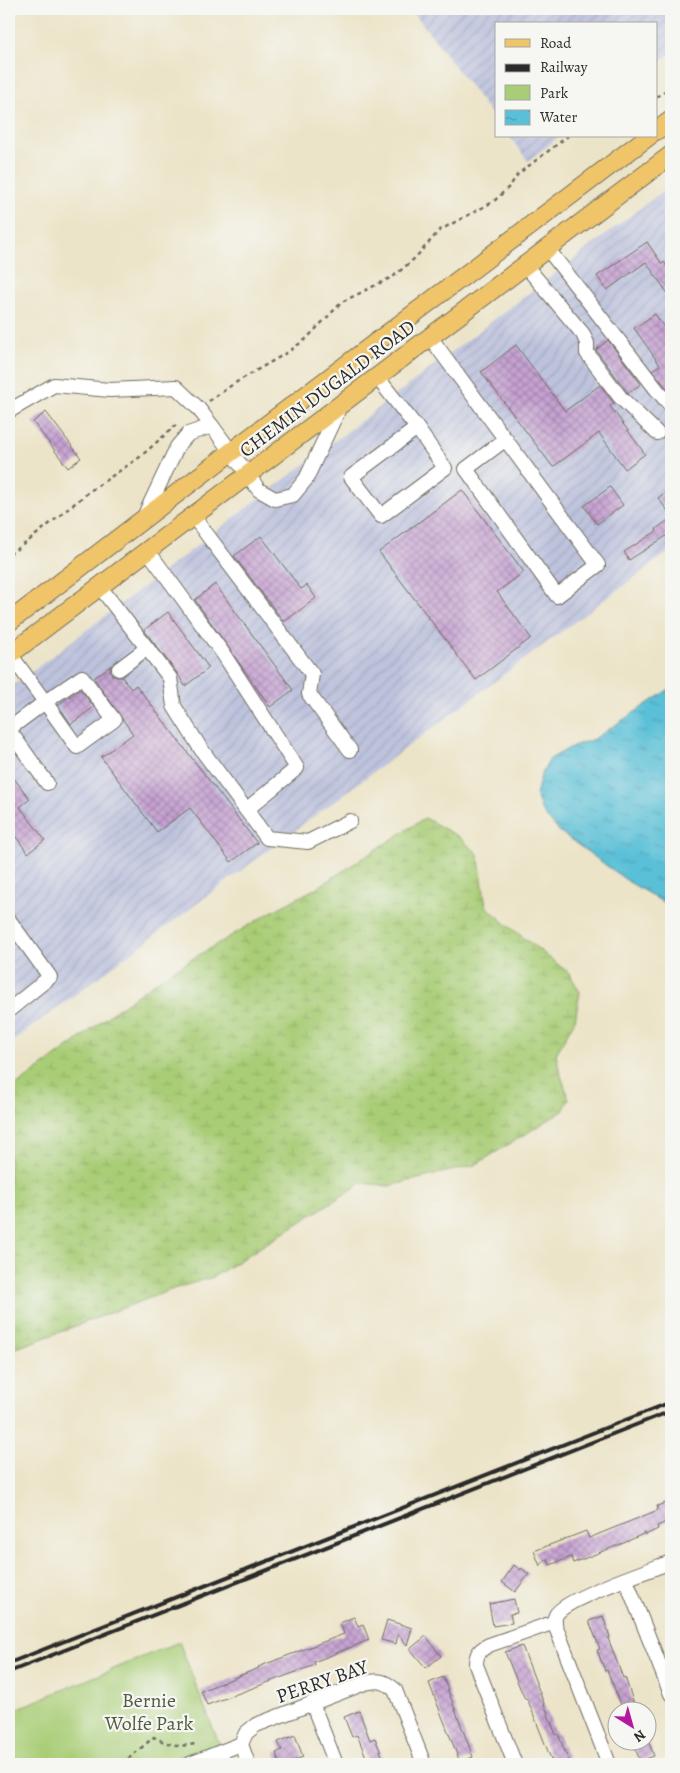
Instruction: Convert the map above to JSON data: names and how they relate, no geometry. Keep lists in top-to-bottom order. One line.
{"streets":{"main road":["CHEMIN DUGALD ROAD"],"street":["PERRY BAY"]},"parks":["Bernie Wolfe Park"],"legend":["Road","Railway","Park","Water"],"north":"bottom right"}
